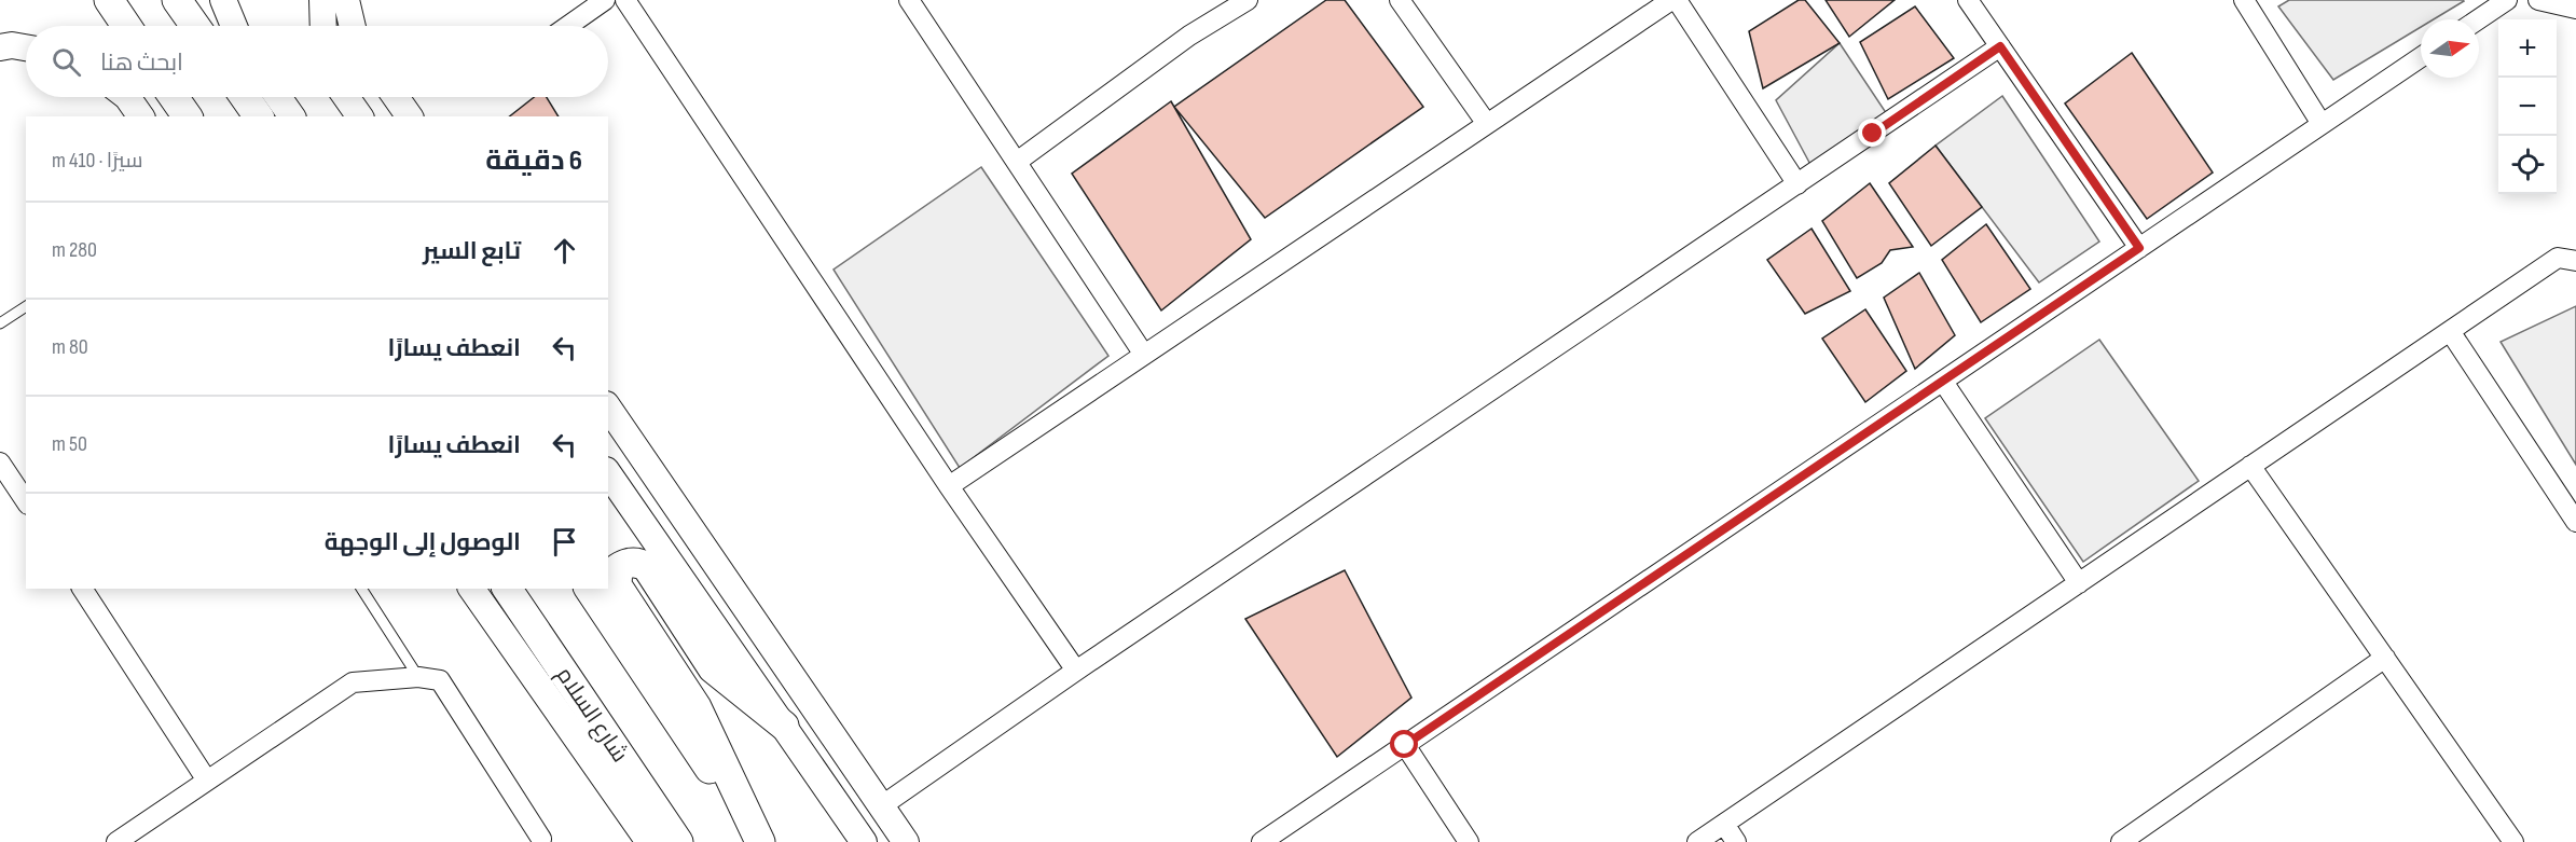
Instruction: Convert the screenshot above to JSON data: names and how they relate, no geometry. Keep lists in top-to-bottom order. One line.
{"streets":{"main road":["شارع السلام"]},"north":"right","page":{"map_buttons":["+","−"],"search":"ابحث هنا","heading":["6 دقيقة","سيرًا · 410 m"],"list":[["تابع السير","280 m"],["انعطف يسارًا","80 m"],["انعطف يسارًا","50 m"],"الوصول إلى الوجهة"]}}
